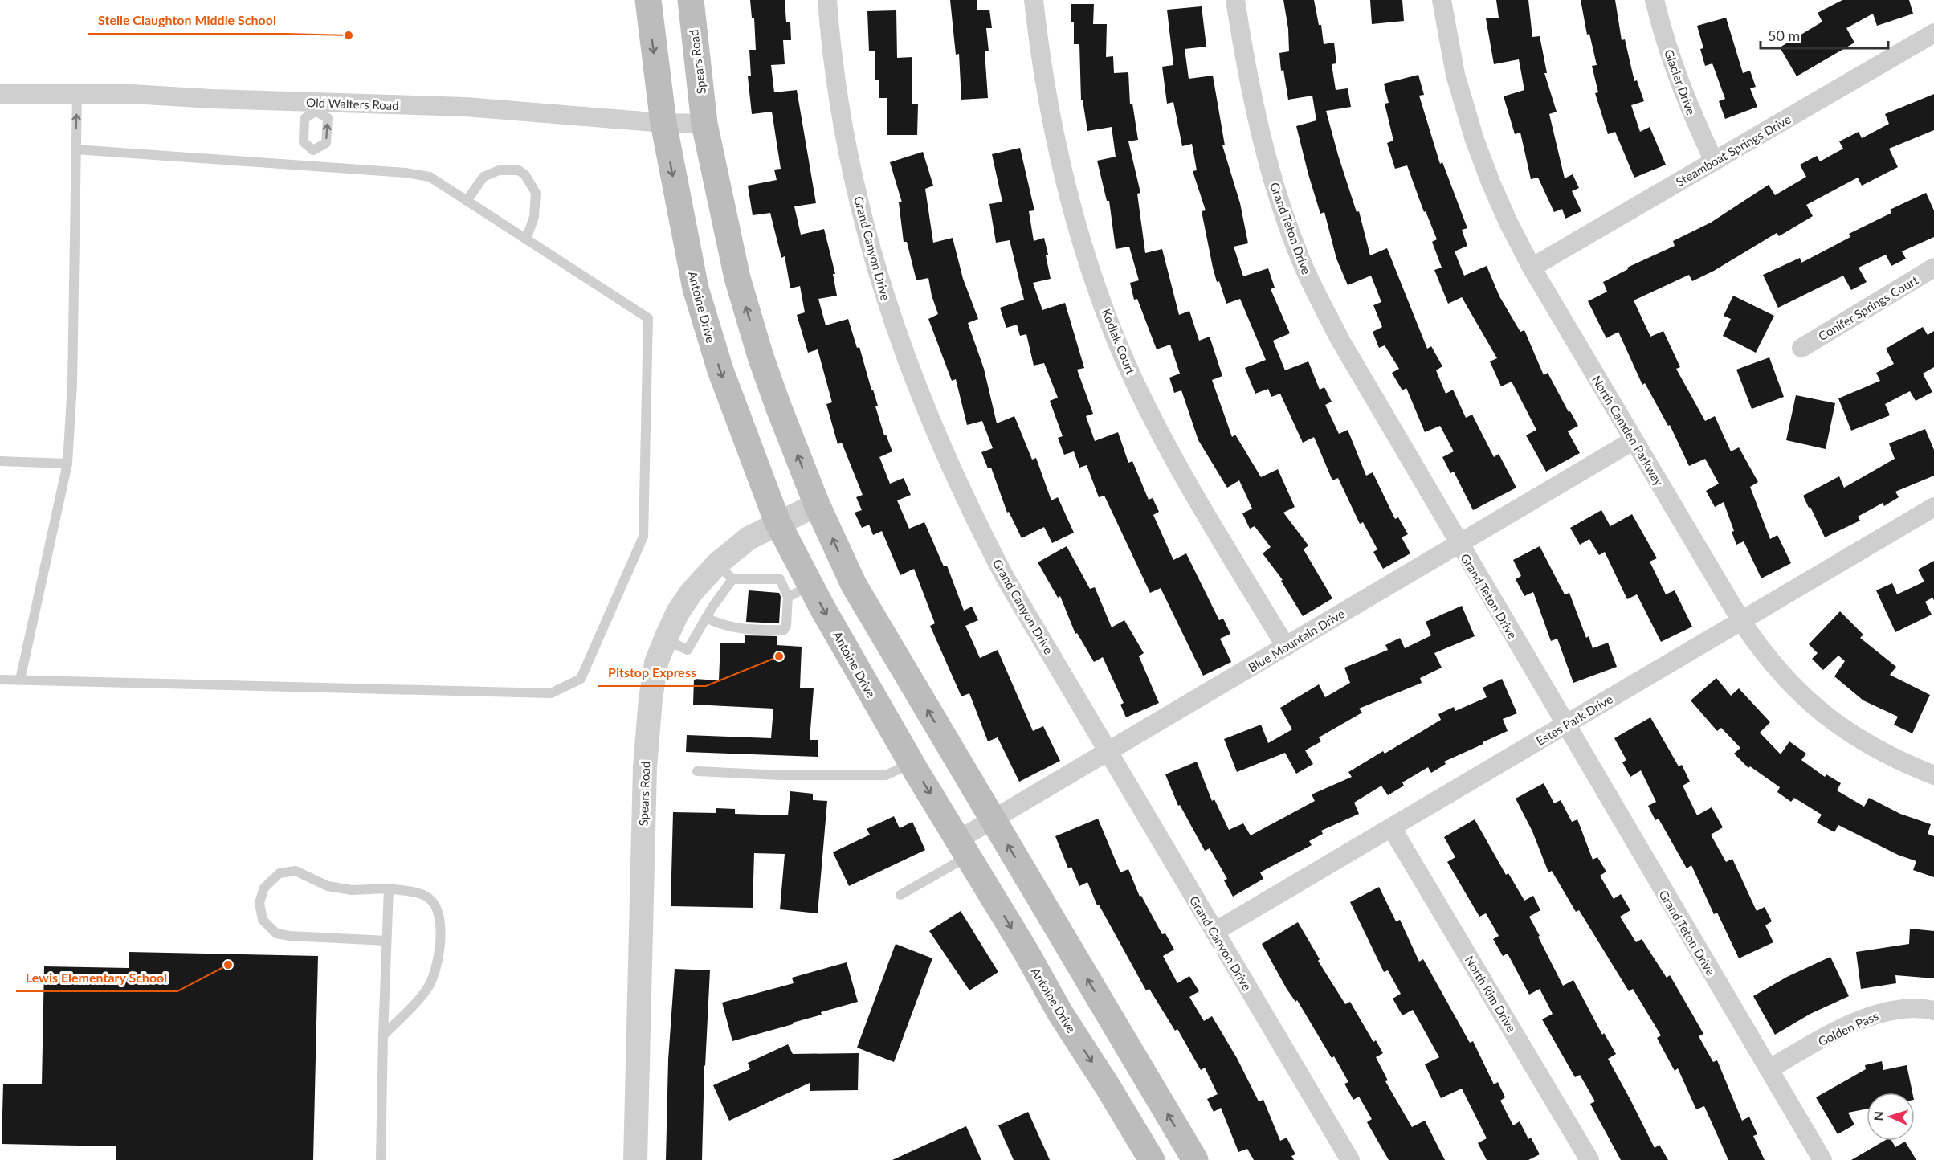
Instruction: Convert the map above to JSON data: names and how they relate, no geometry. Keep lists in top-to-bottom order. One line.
{"streets":{"main road":["Spears Road","Antoine Drive"],"street":["Glacier Drive","Old Walters Road","Steamboat Springs Drive","Grand Teton Drive","Grand Canyon Drive","Conifer Springs Court","Kodiak Court","North Camden Parkway","Blue Mountain Drive","Estes Park Drive","North Rim Drive","Golden Pass"]},"crossings":[["Spears Road","Old Walters Road"],["Spears Road","Antoine Drive"],["Glacier Drive","Steamboat Springs Drive"],["Old Walters Road","Antoine Drive"],["Steamboat Springs Drive","North Camden Parkway"],["Grand Teton Drive","Blue Mountain Drive"],["Grand Teton Drive","Estes Park Drive"],["Grand Teton Drive","Golden Pass"],["Grand Canyon Drive","Blue Mountain Drive"],["Grand Canyon Drive","Estes Park Drive"],["Antoine Drive","Blue Mountain Drive"],["Kodiak Court","Blue Mountain Drive"],["North Camden Parkway","Blue Mountain Drive"],["North Camden Parkway","Estes Park Drive"],["Estes Park Drive","North Rim Drive"]],"places":["Stelle Claughton Middle School","Pitstop Express","Lewis Elementary School"],"scale_bar":"50 m","north":"left"}
